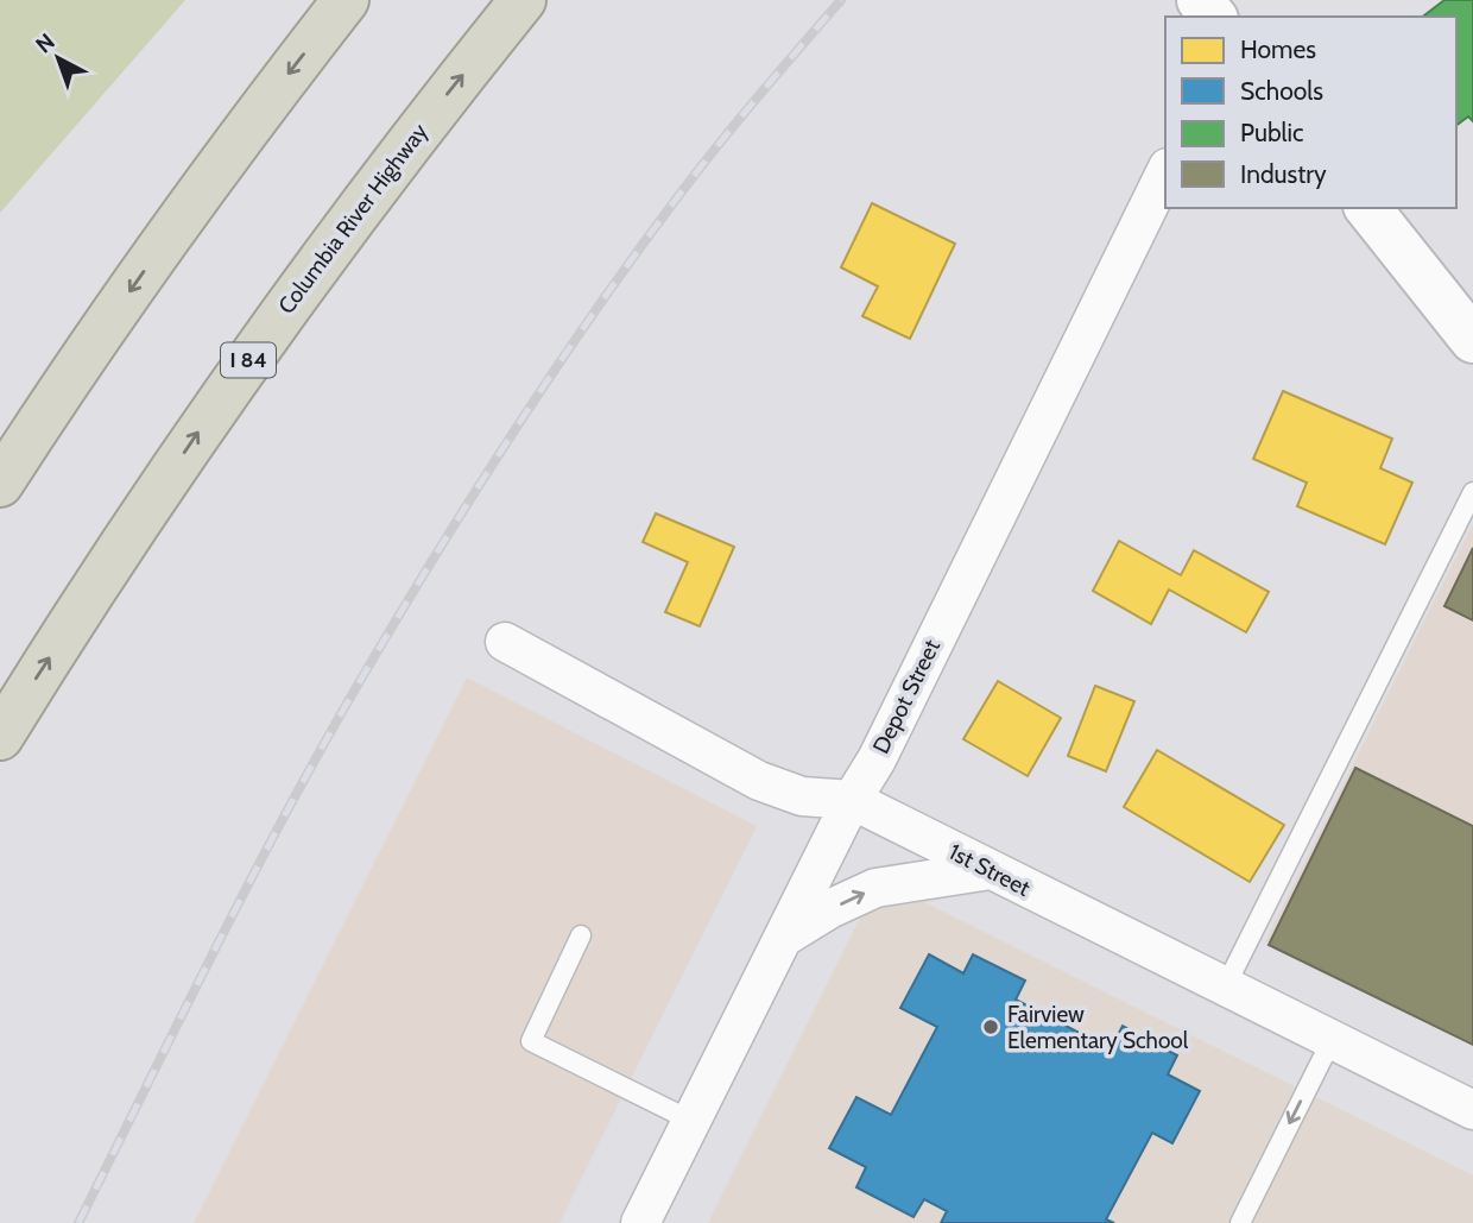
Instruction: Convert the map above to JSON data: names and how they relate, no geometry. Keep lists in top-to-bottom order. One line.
{"streets":{"highway":["Columbia River Highway","I 84"],"street":["Depot Street","1st Street"]},"crossings":[["Depot Street","1st Street"]],"places":["Fairview Elementary School"],"legend":["Homes","Schools","Public","Industry"],"north":"top left"}
